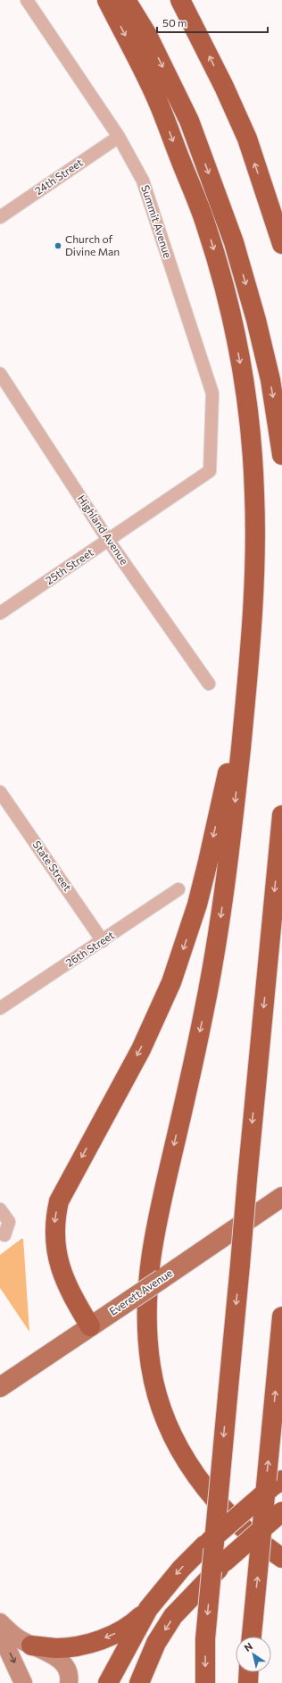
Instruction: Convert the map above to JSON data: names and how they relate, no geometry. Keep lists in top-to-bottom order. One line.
{"streets":{"main road":["Everett Avenue"],"street":["24th Street","Summit Avenue","Highland Avenue","25th Street","State Street","26th Street"]},"crossings":[["24th Street","Summit Avenue"],["Summit Avenue","25th Street"],["Highland Avenue","25th Street"],["State Street","26th Street"]],"places":["Church of Divine Man"],"scale_bar":"50 m","north":"top left"}
